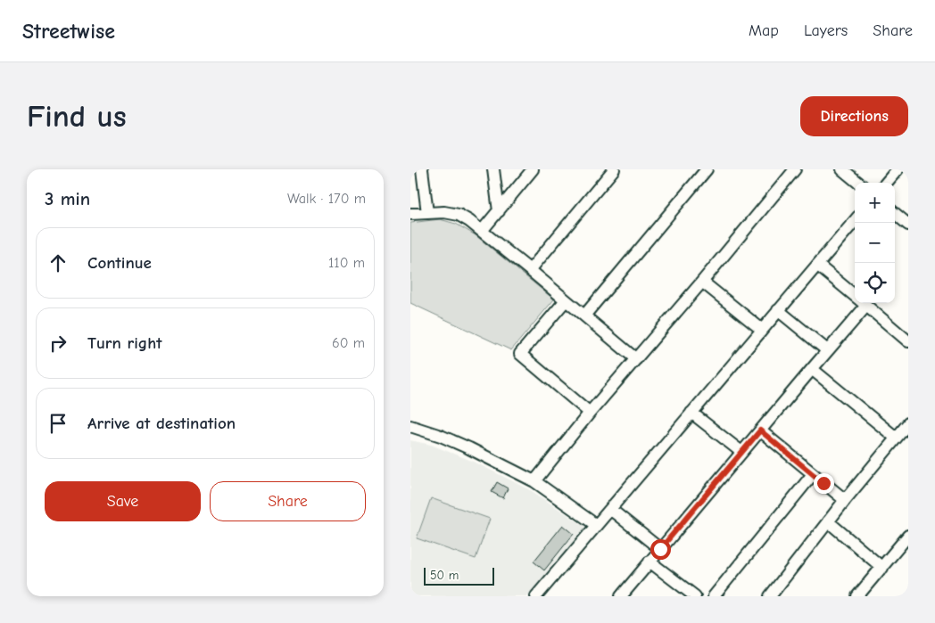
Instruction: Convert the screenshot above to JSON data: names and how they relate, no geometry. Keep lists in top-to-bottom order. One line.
{"scale_bar":"50 m","page":{"header":"Streetwise","nav":["Map","Layers","Share"],"buttons":["Directions",["Save","Share"]],"title":"Find us","heading":["3 min","Walk · 170 m"],"map_buttons":["+","−"],"list":[["Continue","110 m"],["Turn right","60 m"],"Arrive at destination"],"scale":"50 m"}}
